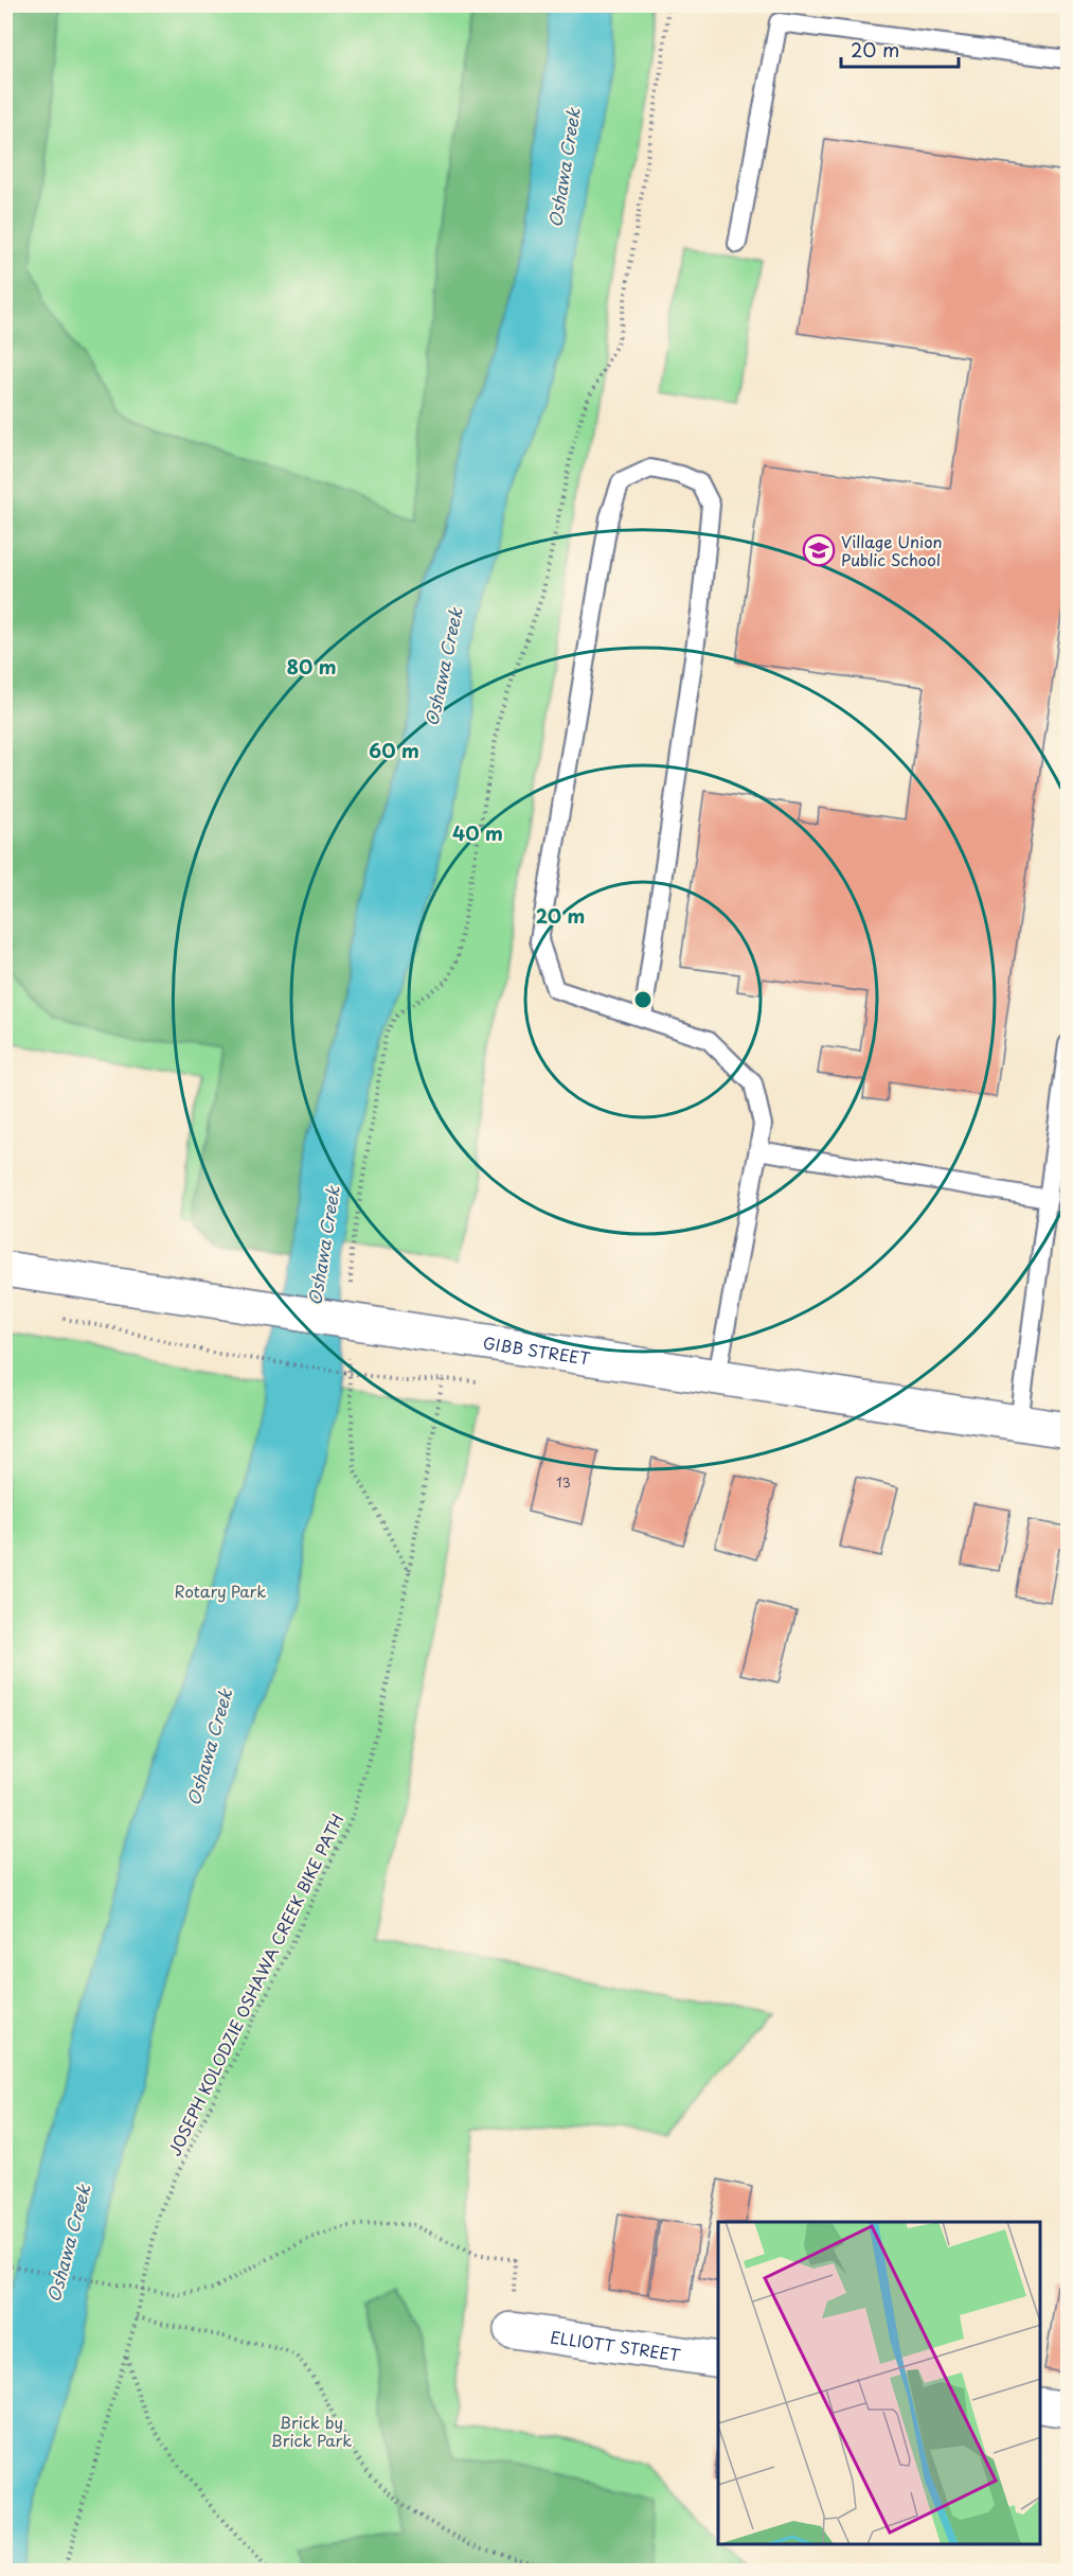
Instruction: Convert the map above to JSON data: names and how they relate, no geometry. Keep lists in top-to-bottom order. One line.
{"streets":{"main road":["GIBB STREET","ELLIOTT STREET"],"path":["JOSEPH KOLODZIE OSHAWA CREEK BIKE PATH"]},"water":["Oshawa Creek"],"parks":["Rotary Park","Brick by Brick Park"],"places":{"school or university":["Village Union Public School"]},"house_numbers":["13"],"scale_bar":"20 m","rings":["80 m","60 m","40 m","20 m"]}
